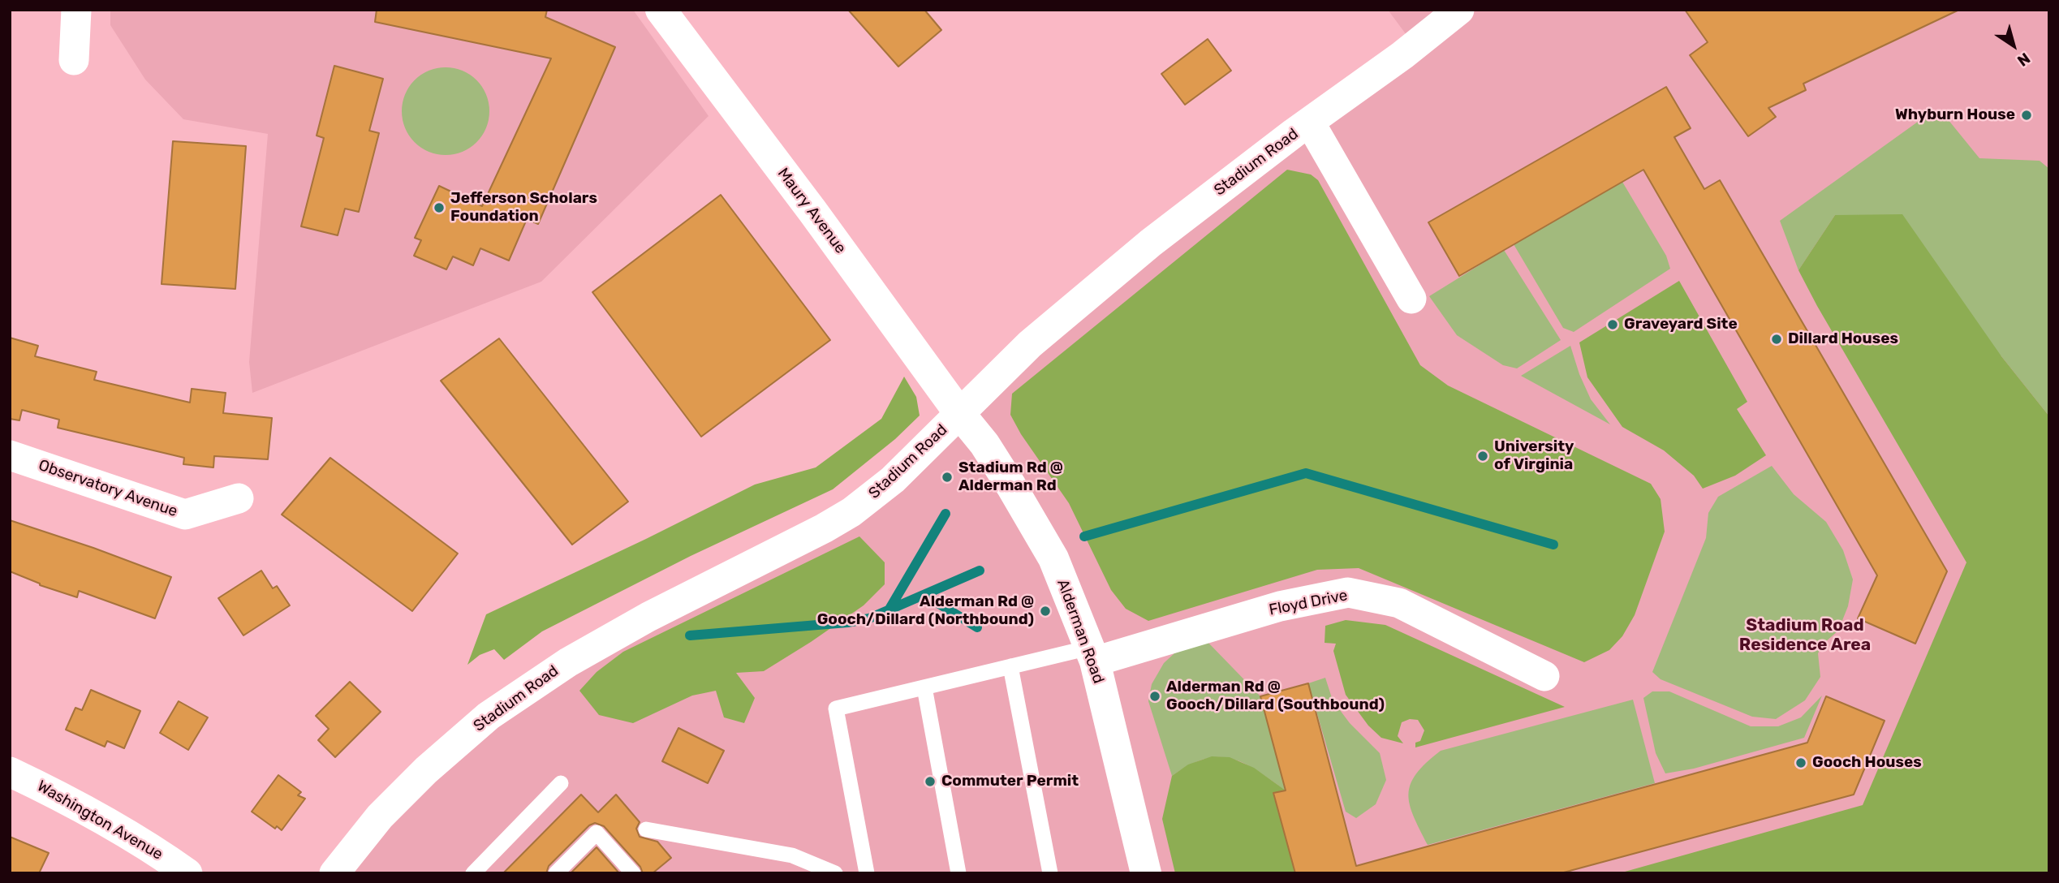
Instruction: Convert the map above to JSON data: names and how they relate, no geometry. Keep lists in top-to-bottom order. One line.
{"streets":{"main road":["Maury Avenue","Alderman Road"],"street":["Stadium Road","Observatory Avenue","Floyd Drive","Washington Avenue"]},"crossings":[["Stadium Road","Maury Avenue"],["Stadium Road","Alderman Road"],["Maury Avenue","Alderman Road"],["Floyd Drive","Alderman Road"]],"districts":["Stadium Road Residence Area"],"places":["Whyburn House","Jefferson Scholars Foundation","Graveyard Site","Dillard Houses","University of Virginia","Stadium Rd @ Alderman Rd","Alderman Rd @ Gooch/Dillard (Northbound)","Alderman Rd @ Gooch/Dillard (Southbound)","Gooch Houses","Commuter Permit"],"north":"bottom right"}
